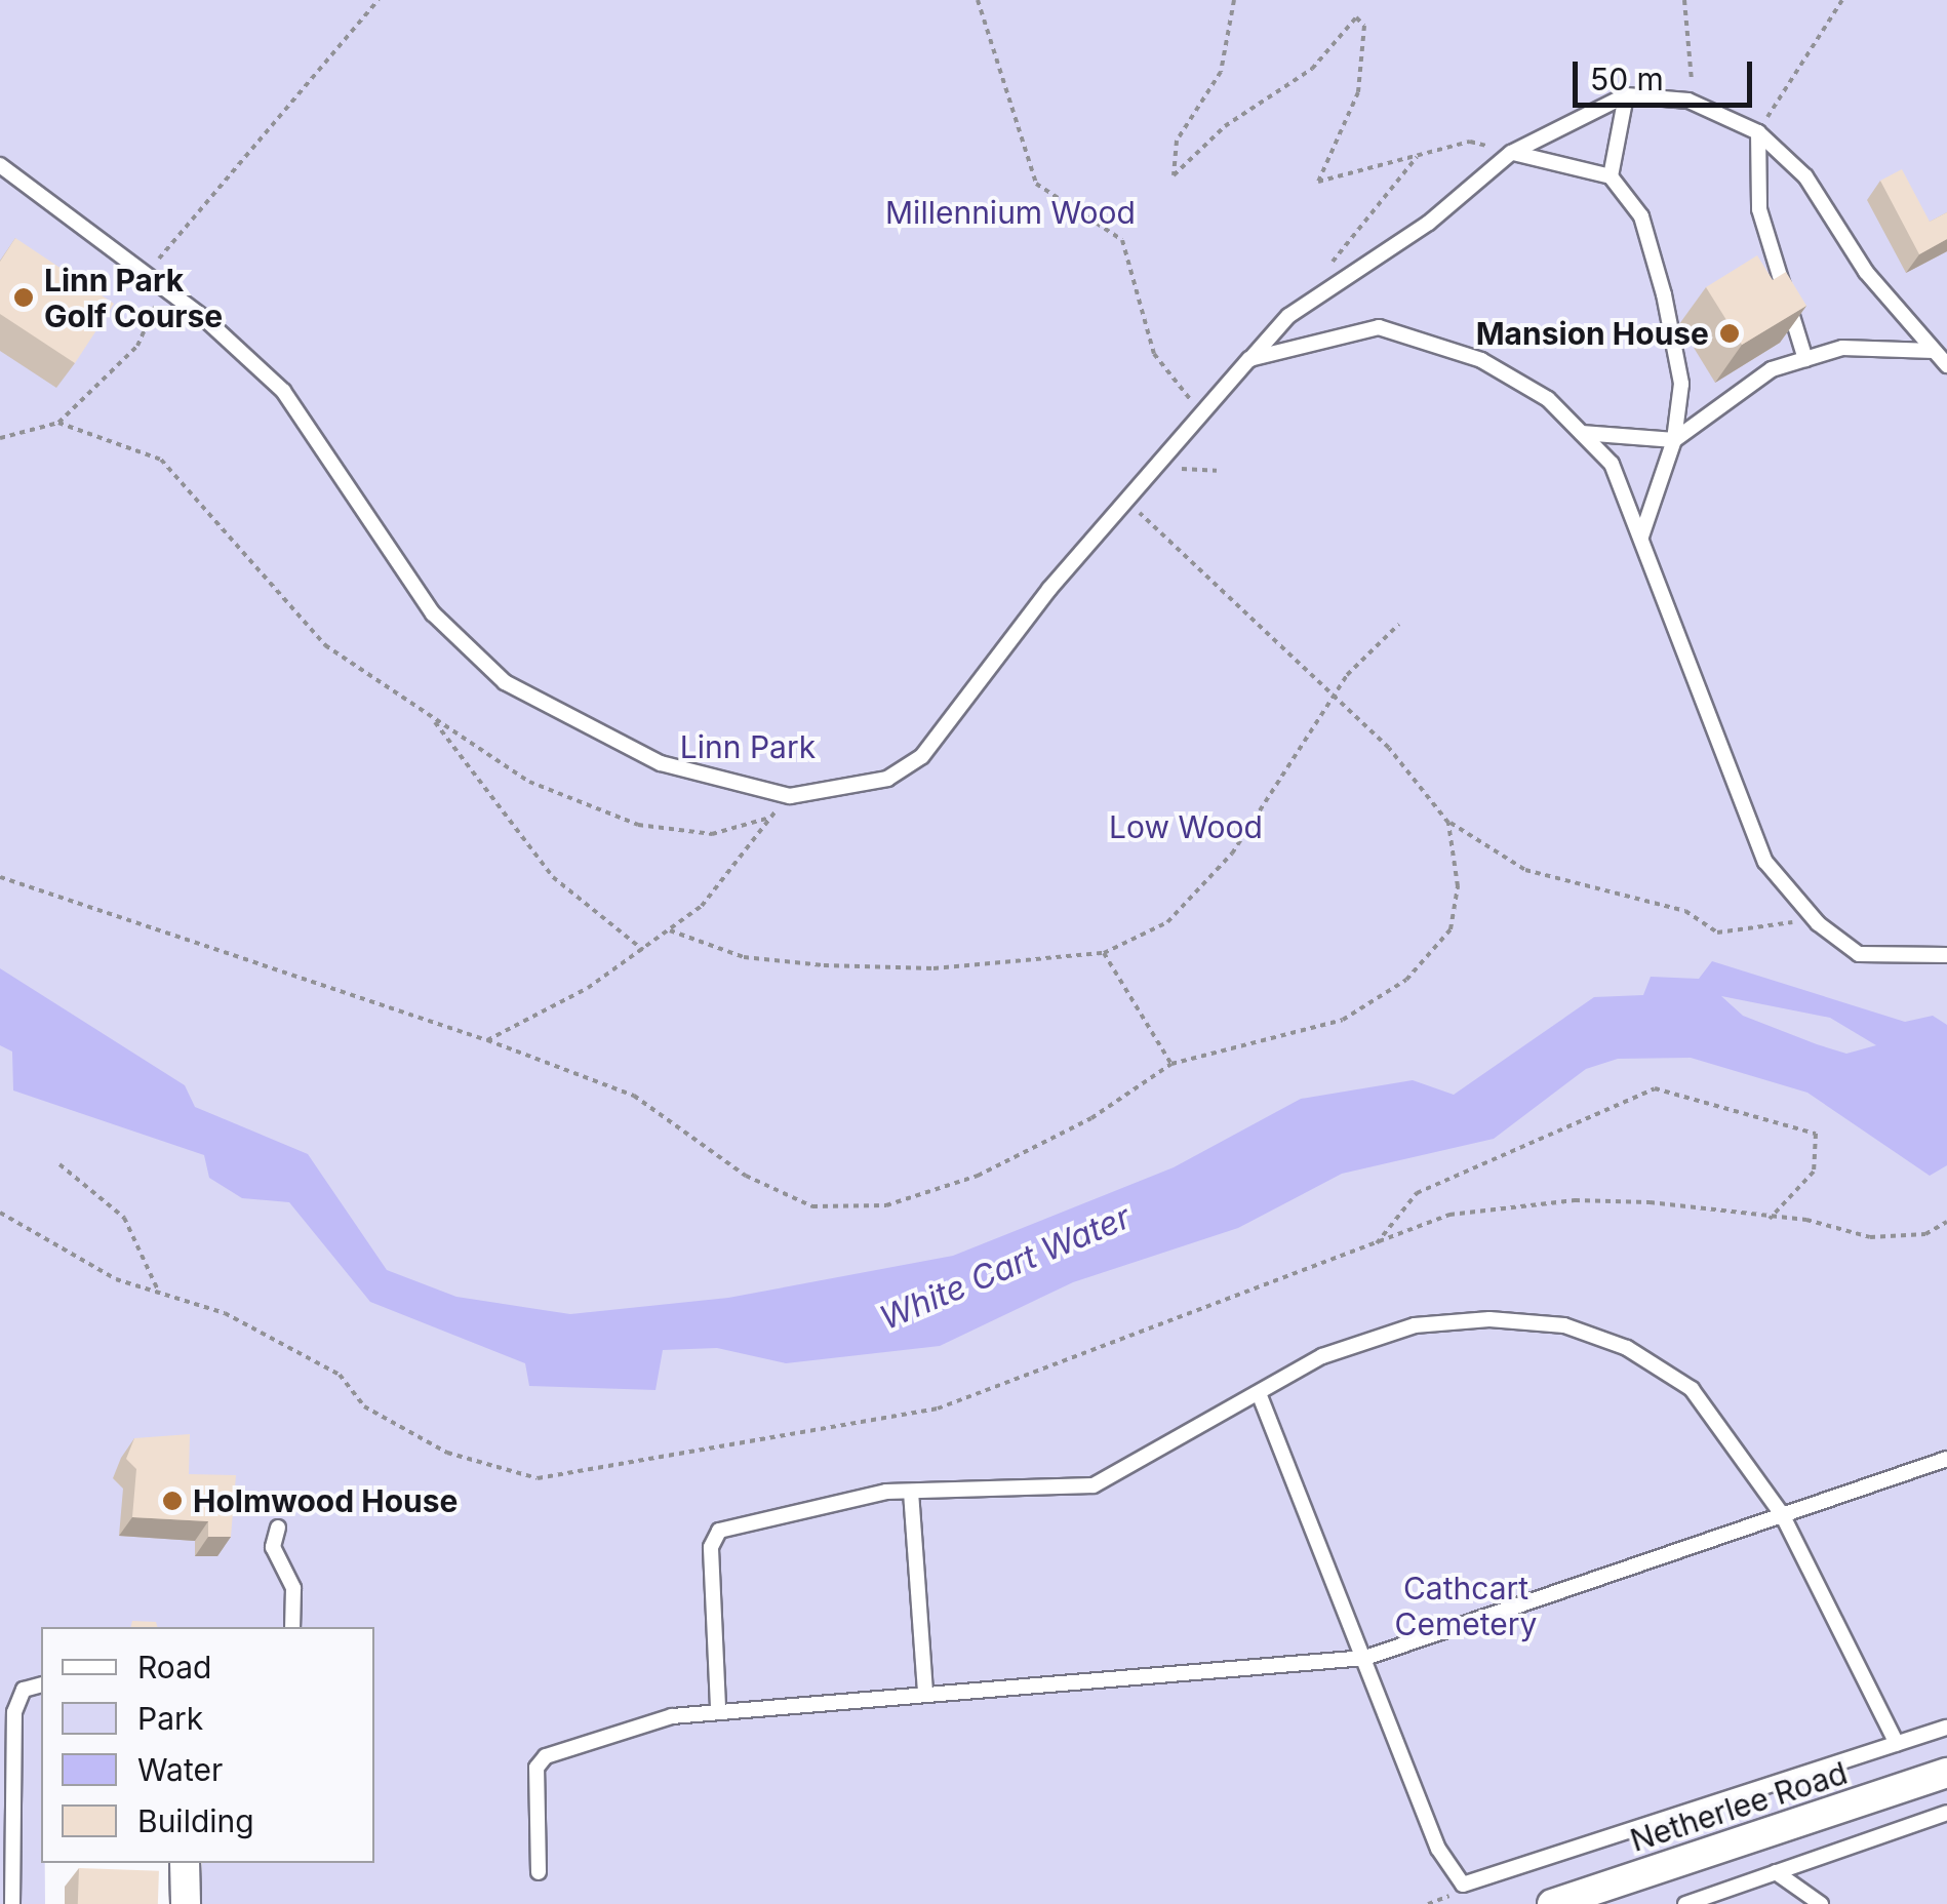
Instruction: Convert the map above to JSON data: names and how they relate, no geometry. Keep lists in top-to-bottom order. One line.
{"streets":{"street":["Netherlee Road"]},"water":["White Cart Water"],"parks":["Millennium Wood","Linn Park","Low Wood","Cathcart Cemetery"],"places":["Linn Park Golf Course","Mansion House","Holmwood House"],"legend":["Road","Park","Water","Building"],"scale_bar":"50 m"}
